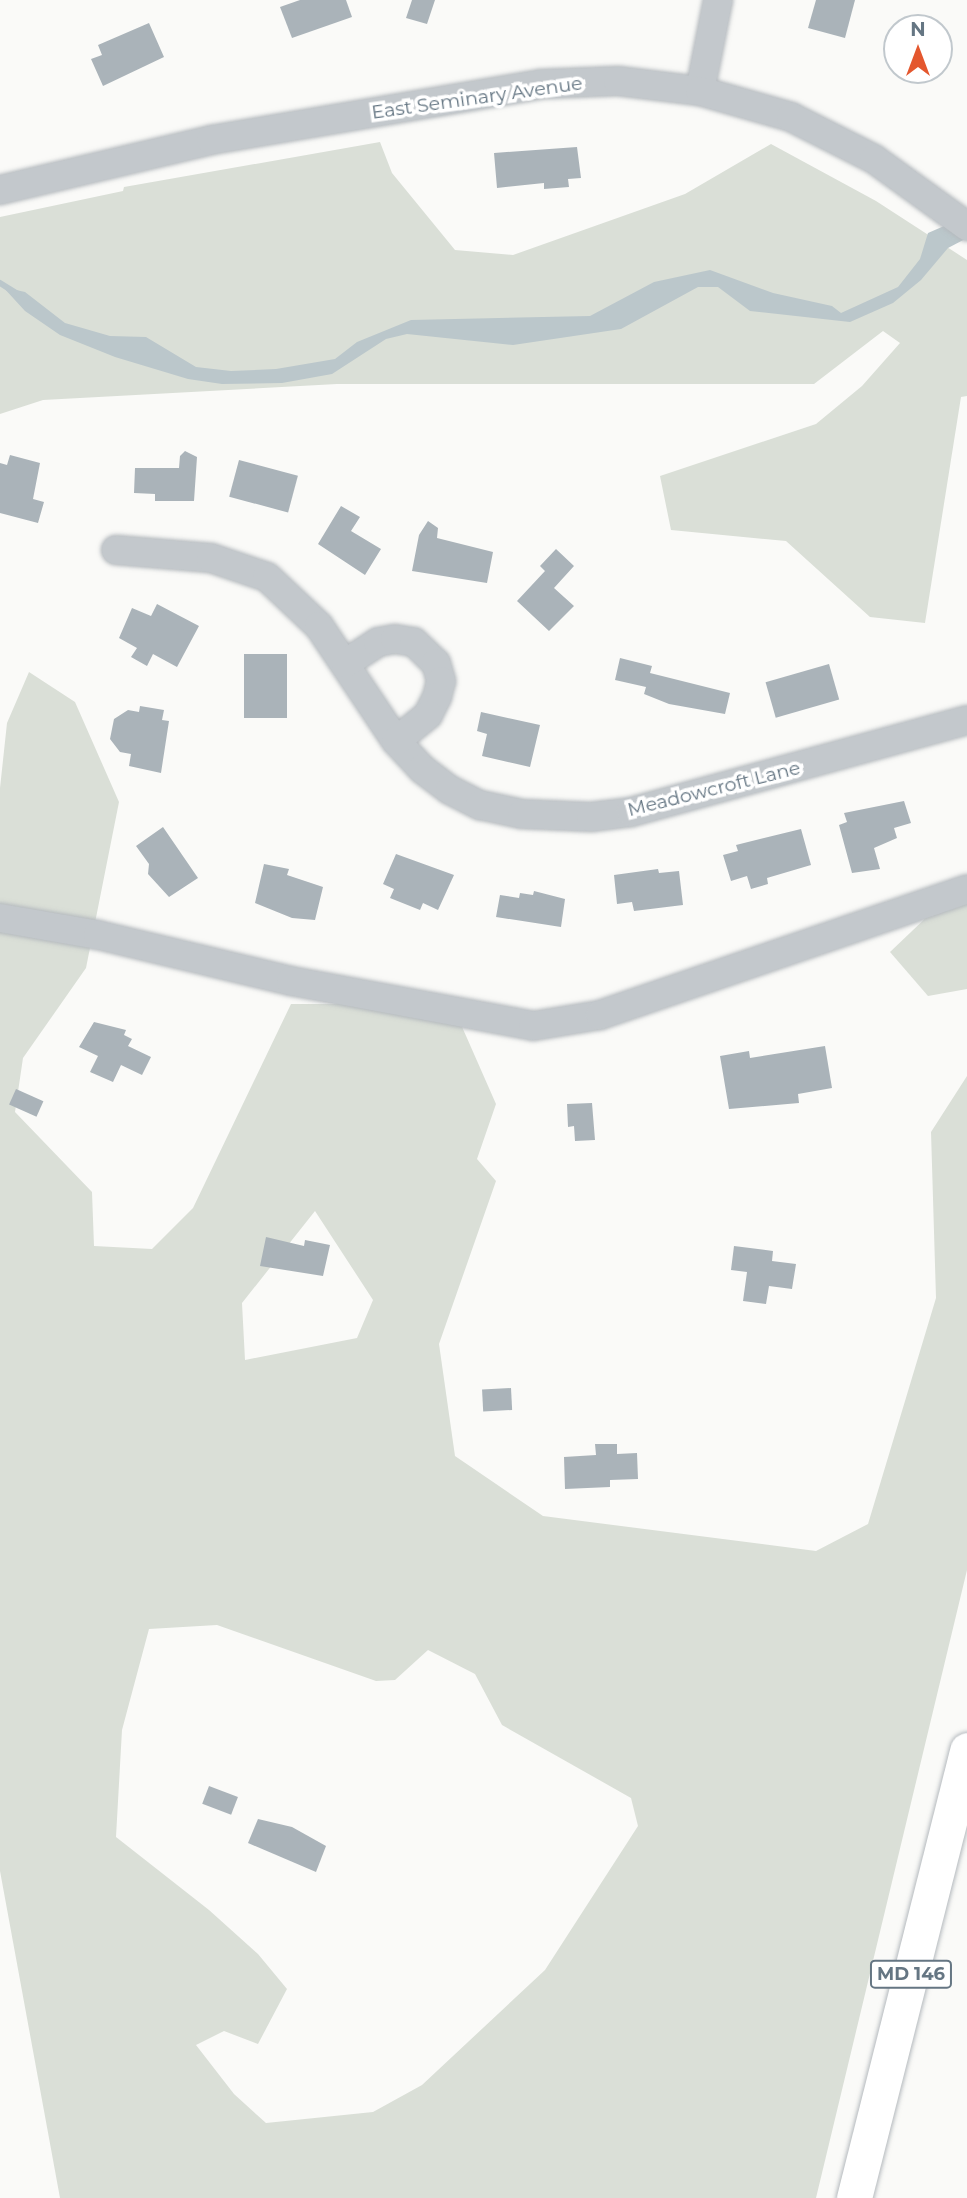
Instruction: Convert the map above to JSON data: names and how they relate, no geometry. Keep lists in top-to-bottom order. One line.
{"streets":{"main road":["MD 146"],"street":["East Seminary Avenue","Meadowcroft Lane"]},"north":"top"}
